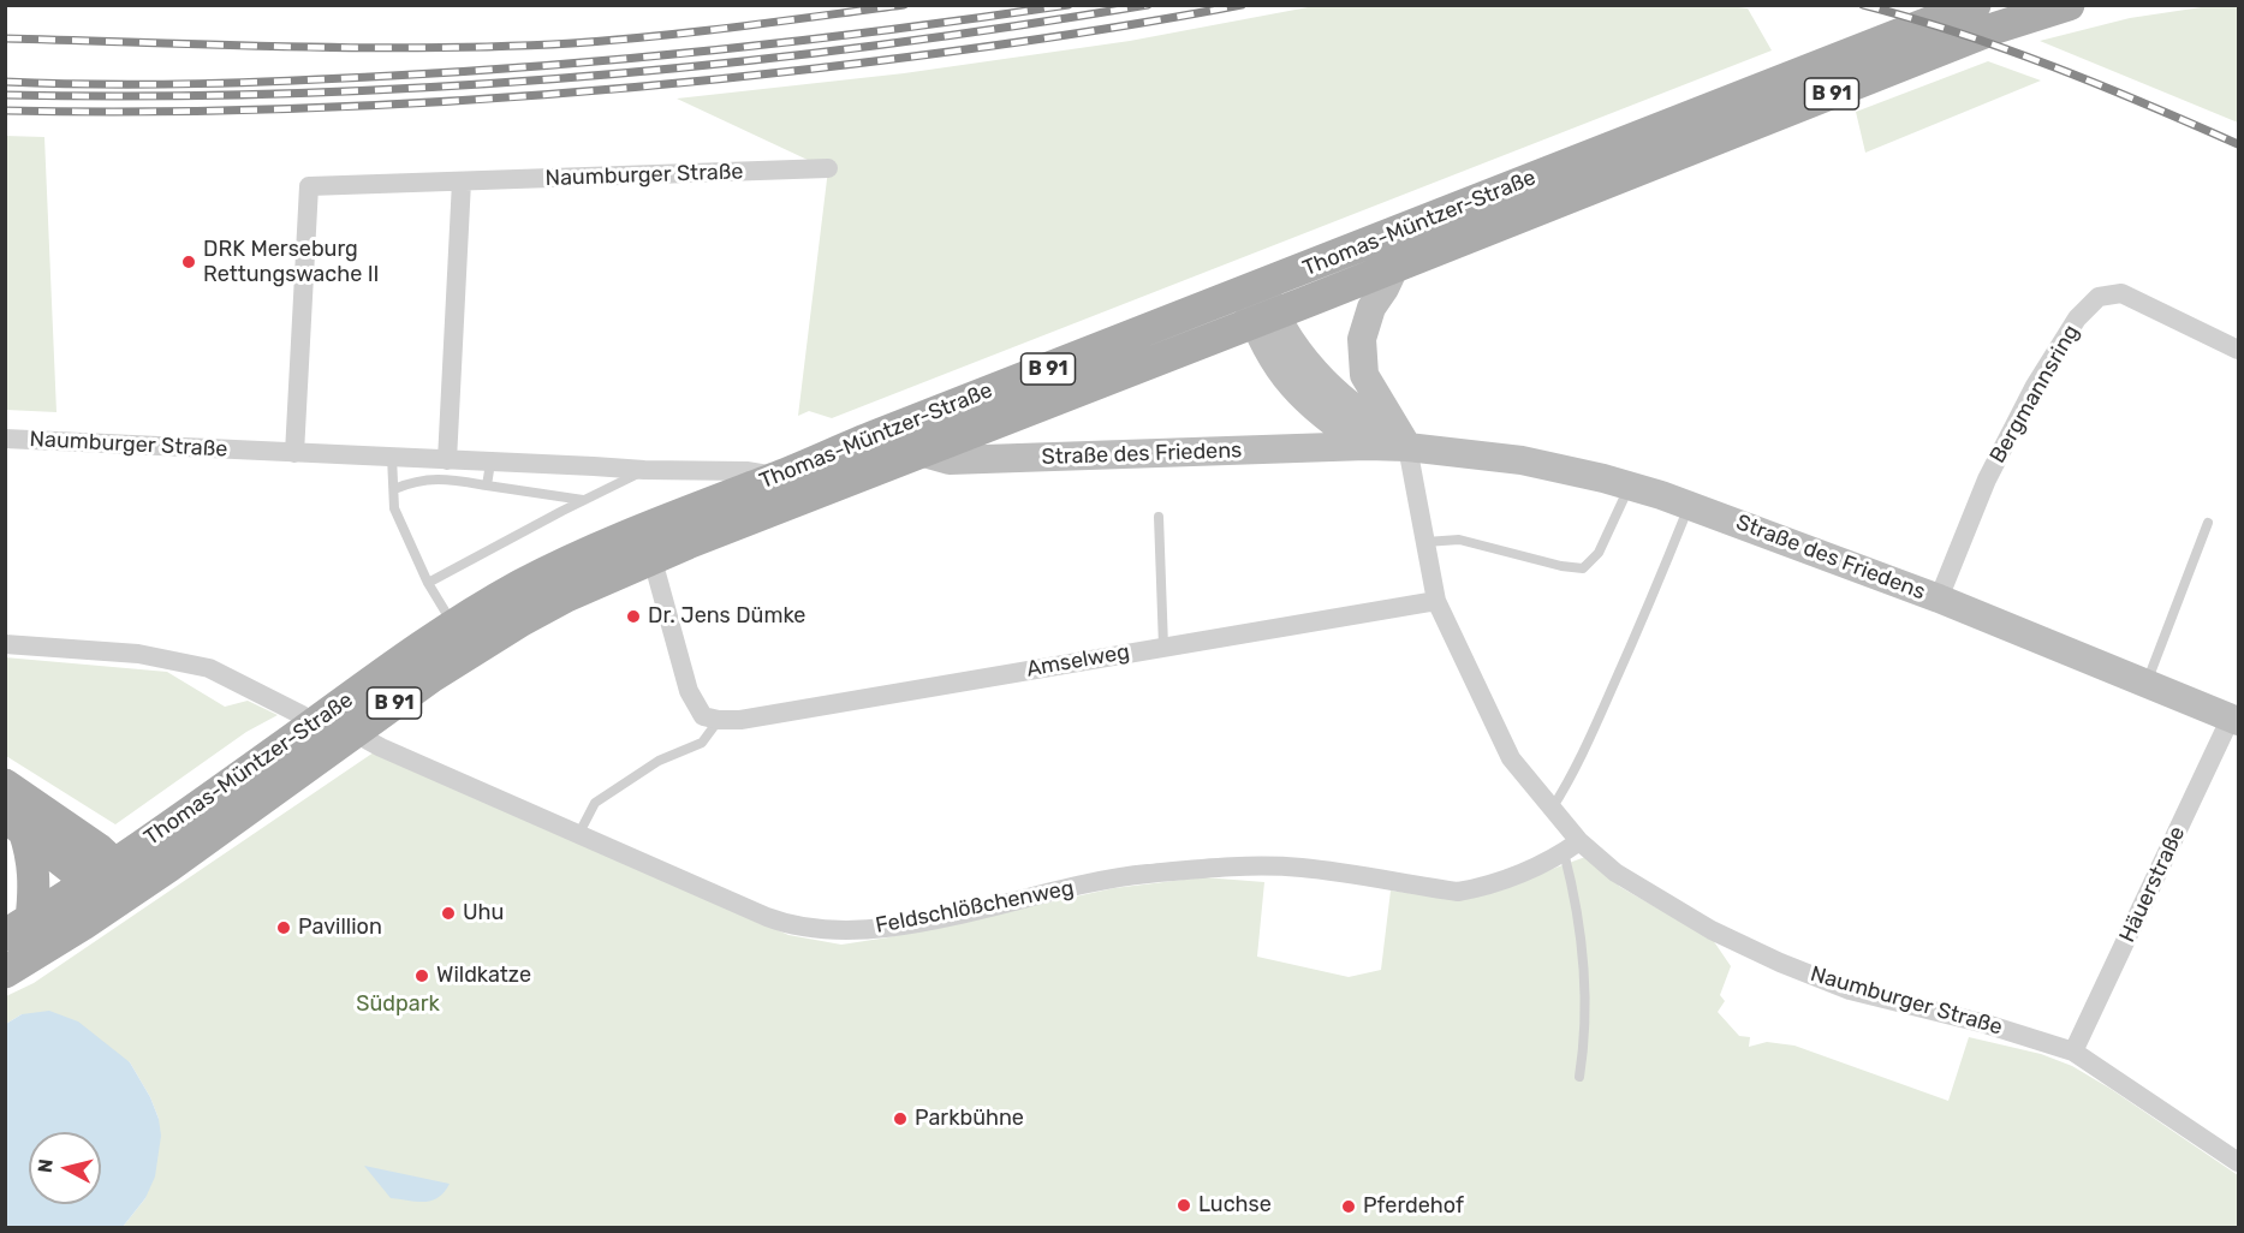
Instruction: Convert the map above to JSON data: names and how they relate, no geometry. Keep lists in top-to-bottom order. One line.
{"streets":{"main road":["B 91","Thomas-Müntzer-Straße"],"street":["Naumburger Straße","Bergmannsring","Straße des Friedens","Amselweg","Häuerstraße","Feldschlößchenweg"]},"crossings":[["Naumburger Straße","Thomas-Müntzer-Straße"],["Naumburger Straße","Straße des Friedens"],["Naumburger Straße","Amselweg"],["Naumburger Straße","Häuerstraße"],["Naumburger Straße","Feldschlößchenweg"],["Thomas-Müntzer-Straße","Straße des Friedens"],["Thomas-Müntzer-Straße","Feldschlößchenweg"],["Bergmannsring","Straße des Friedens"],["Straße des Friedens","Häuerstraße"]],"parks":["Südpark"],"places":["DRK Merseburg Rettungswache II","Dr. Jens Dümke","Uhu","Pavillion","Wildkatze","Parkbühne","Luchse","Pferdehof"],"north":"left"}
